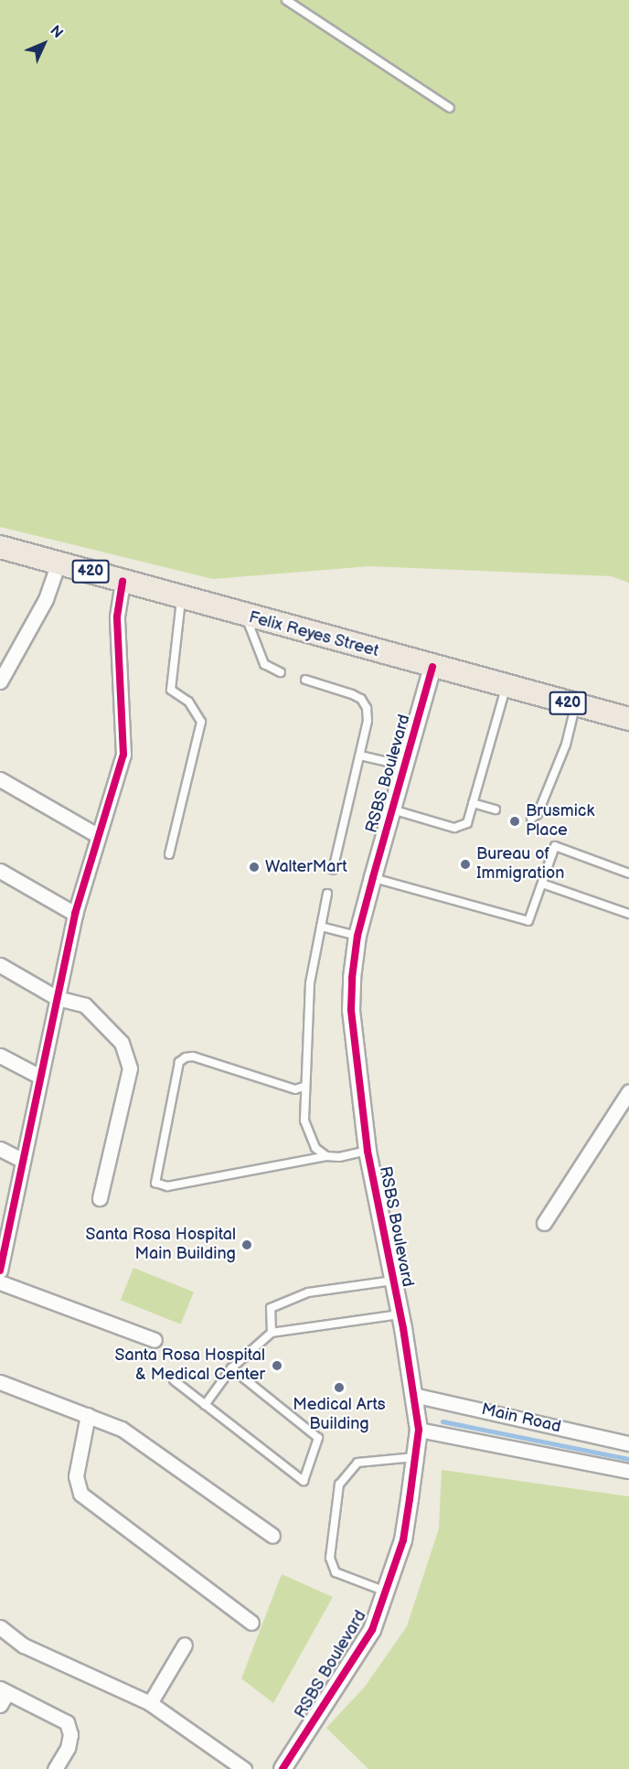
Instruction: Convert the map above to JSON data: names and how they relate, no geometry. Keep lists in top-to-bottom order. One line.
{"streets":{"main road":["420","Felix Reyes Street"],"street":["RSBS Boulevard","Main Road"]},"crossings":[["Felix Reyes Street","RSBS Boulevard"],["RSBS Boulevard","Main Road"]],"places":["Brusmick Place","Bureau of Immigration","WalterMart","Santa Rosa Hospital Main Building","Santa Rosa Hospital & Medical Center","Medical Arts Building"],"north":"top right"}
